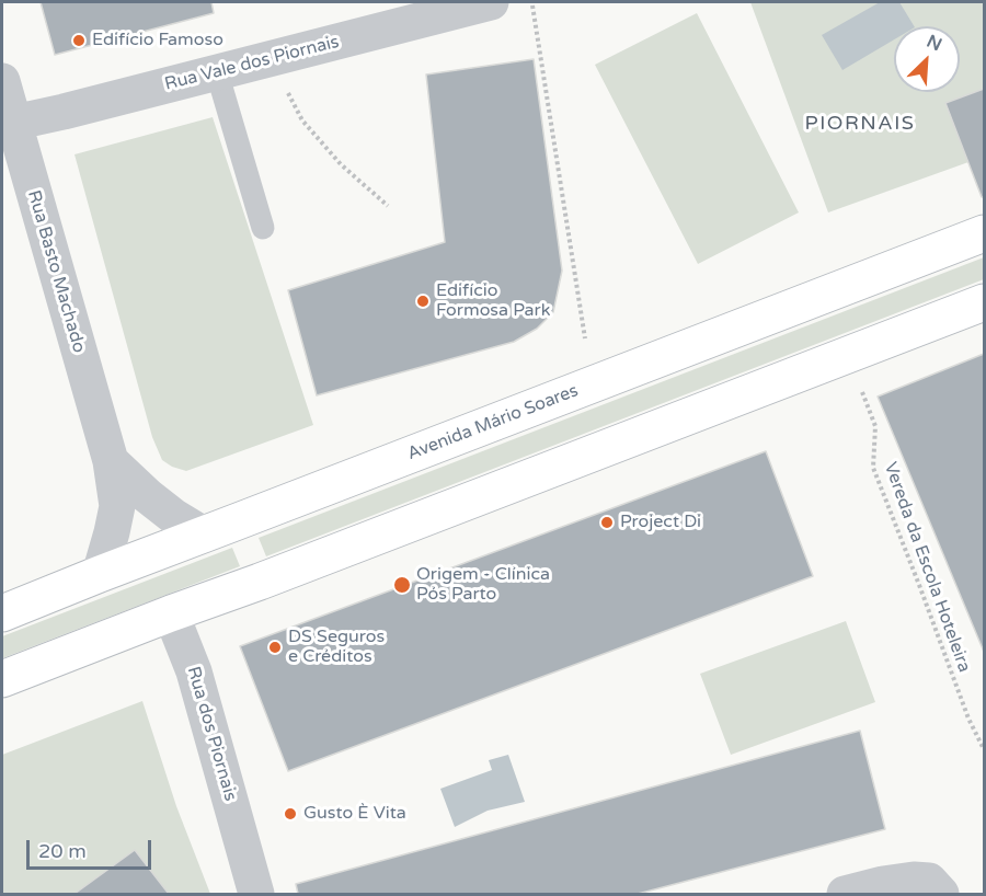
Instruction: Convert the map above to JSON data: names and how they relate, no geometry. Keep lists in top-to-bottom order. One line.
{"streets":{"main road":["Avenida Mário Soares"],"street":["Rua Vale dos Piornais","Rua Basto Machado","Rua dos Piornais"],"path":["Vereda da Escola Hoteleira"]},"crossings":[["Rua Vale dos Piornais","Rua Basto Machado"],["Rua Basto Machado","Avenida Mário Soares"]],"districts":["PIORNAIS"],"places":["Edifício Famoso","Edifício Formosa Park","Project Di","Origem - Clínica Pós Parto","DS Seguros e Créditos","Gusto È Vita"],"scale_bar":"20 m","north":"top right"}
